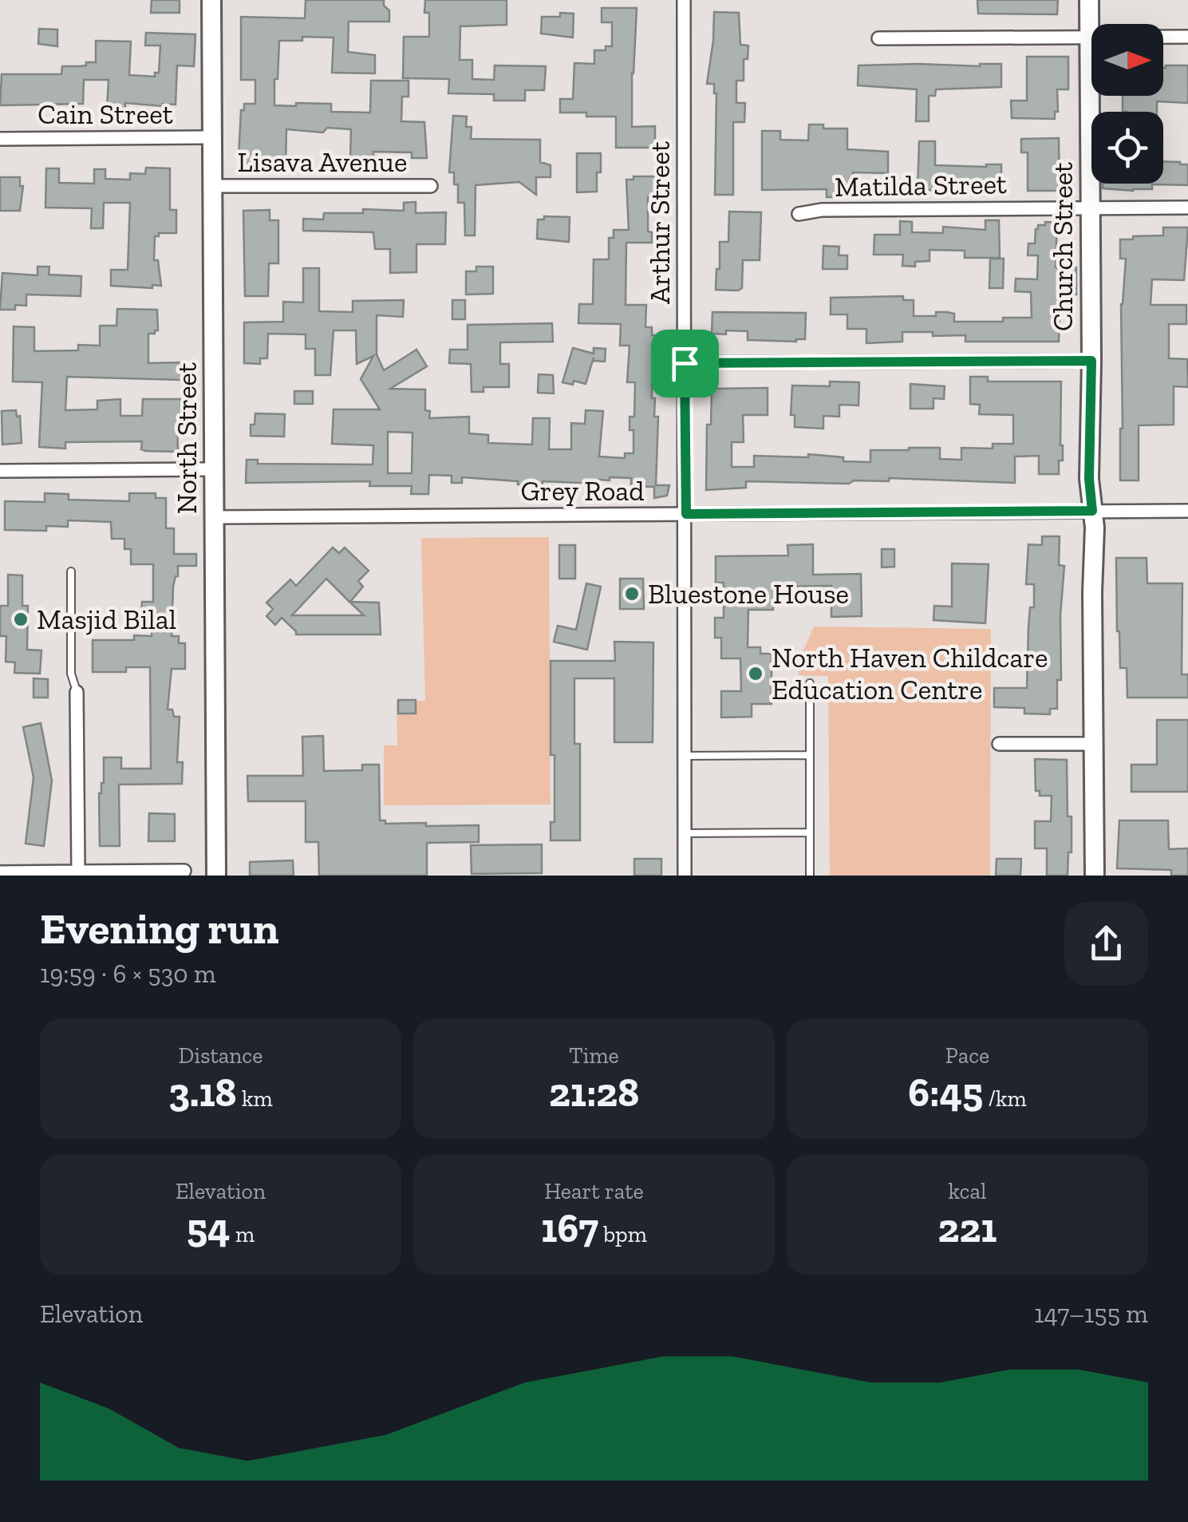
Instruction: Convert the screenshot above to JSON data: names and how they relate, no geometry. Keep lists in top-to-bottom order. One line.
{"streets":{"street":["Cain Street","Lisava Avenue","Matilda Street","Arthur Street","Church Street","North Street","Grey Road"]},"crossings":[["Cain Street","North Street"],["Lisava Avenue","North Street"],["Matilda Street","Church Street"],["Arthur Street","Grey Road"],["Church Street","Grey Road"],["North Street","Grey Road"]],"places":["Bluestone House","Masjid Bilal","North Haven Childcare Education Centre"],"north":"right","page":{"heading":["Evening run","19:59 · 6 × 530 m"],"stats":[["Distance","3.18 km"],["Time","21:28"],["Pace","6:45 /km"],["Elevation","54 m"],["Heart rate","167 bpm"],["kcal","221"]],"chart":["Elevation","147–155 m"]}}
